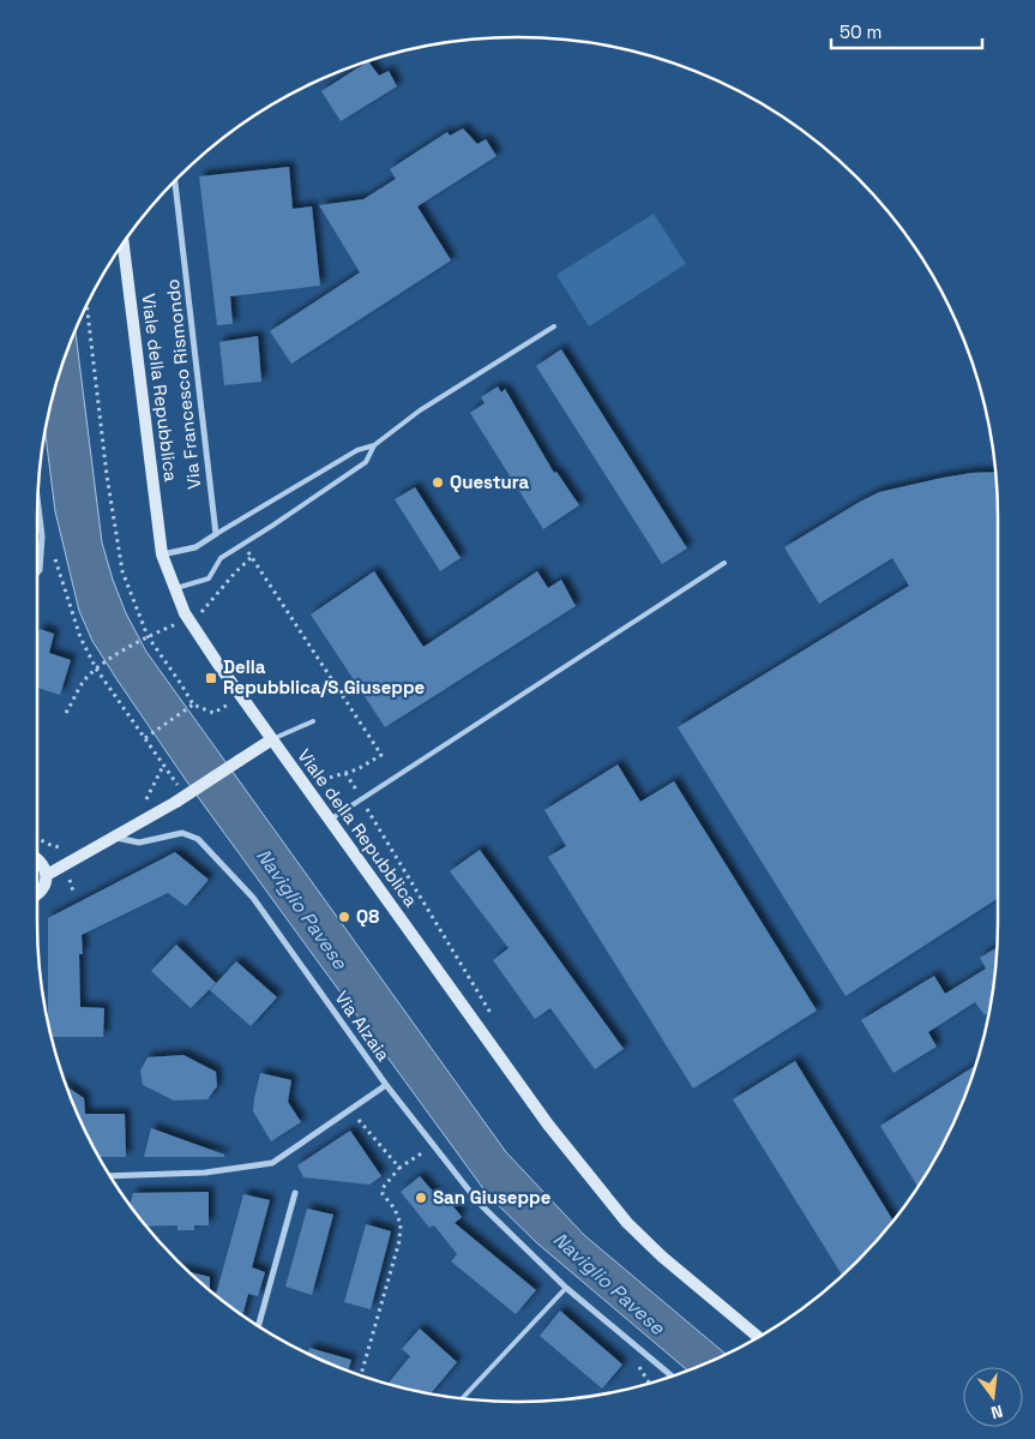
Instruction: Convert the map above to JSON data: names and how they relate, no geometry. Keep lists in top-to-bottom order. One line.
{"streets":{"street":["Via Francesco Rismondo","Viale della Repubblica","Via Alzaia"]},"water":["Naviglio Pavese"],"places":{"other":["Questura","Q8","San Giuseppe"],"transit":["Della Repubblica/S.Giuseppe"]},"scale_bar":"50 m","north":"bottom"}
